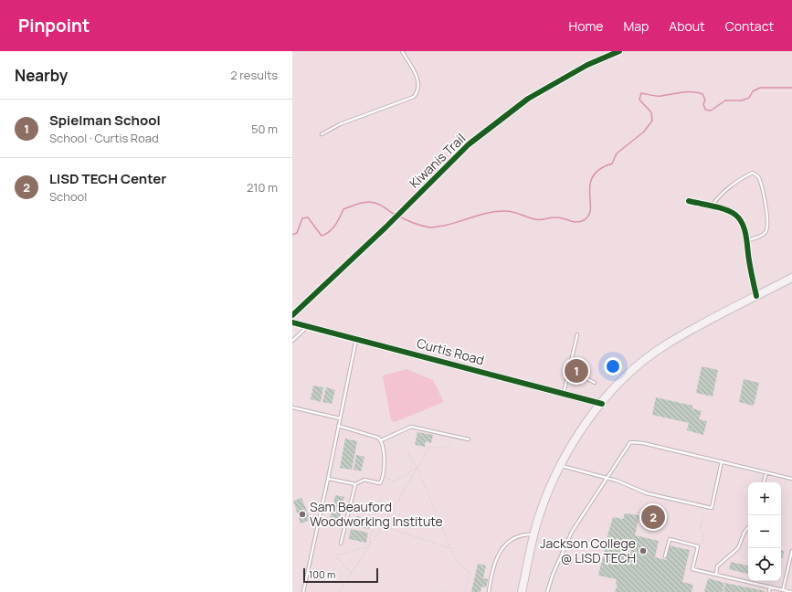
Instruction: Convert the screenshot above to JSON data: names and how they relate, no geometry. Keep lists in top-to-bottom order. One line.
{"streets":{"street":["Curtis Road"],"cycle path":["Kiwanis Trail"]},"places":["Sam Beauford Woodworking Institute","Jackson College @ LISD TECH"],"scale_bar":"100 m","page":{"header":"Pinpoint","nav":["Home","Map","About","Contact"],"heading":["Nearby","2 results"],"list":[{"mark":"1","name":"Spielman School","note":"School · Curtis Road","value":"50 m"},{"mark":"2","name":"LISD TECH Center","note":"School","value":"210 m"}],"pins":["1","2"],"map_buttons":["+","−"],"scale":"100 m"}}
